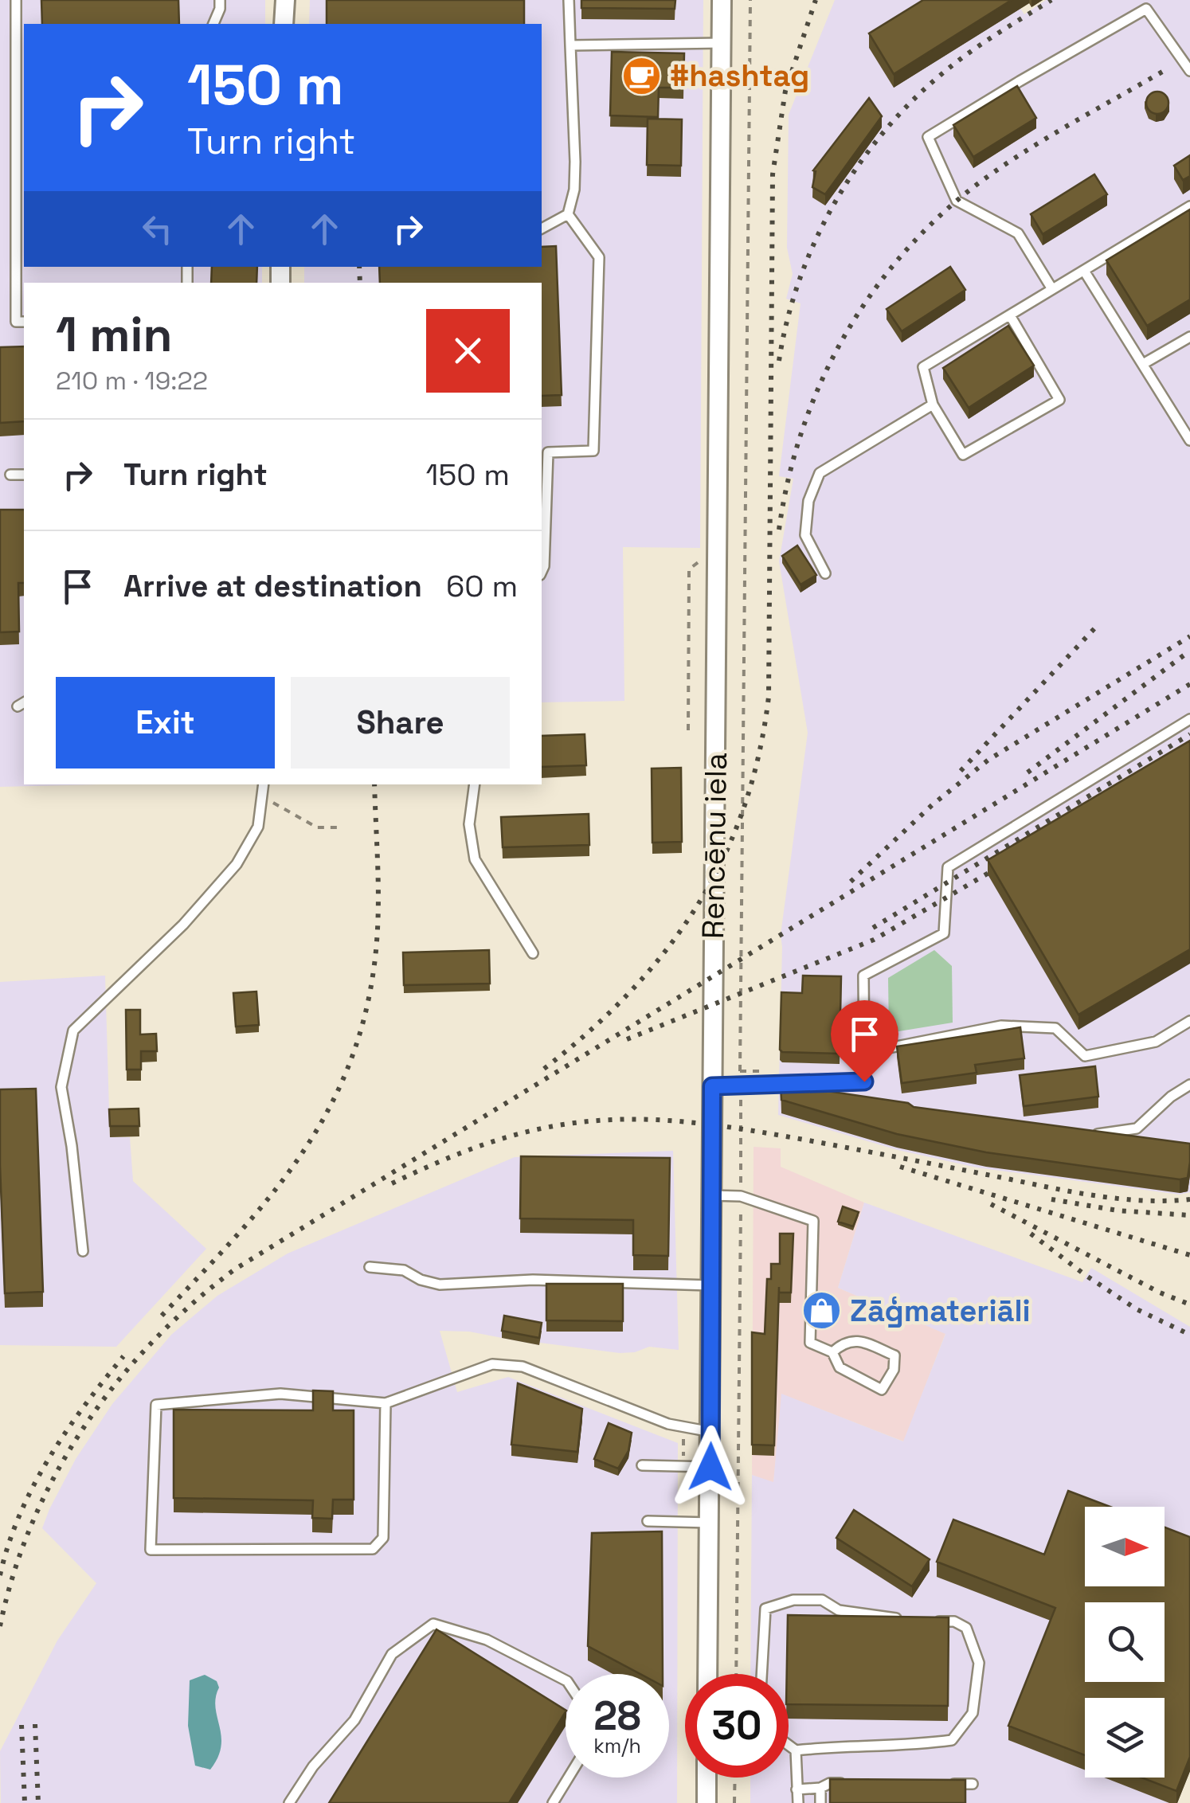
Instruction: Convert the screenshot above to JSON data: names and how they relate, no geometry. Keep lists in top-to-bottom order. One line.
{"streets":{"street":["Rencēnu iela"]},"places":{"cafe":["#hashtag"],"shop":["Zāģmateriāli"]},"north":"right","page":{"turn":["150 m","Turn right"],"heading":["1 min","210 m · 19:22"],"list":[{"name":"Turn right","value":"150 m"},{"name":"Arrive at destination","value":"60 m"}],"buttons":["Exit","Share"],"speed":"28 km/h","limit":"30"}}
